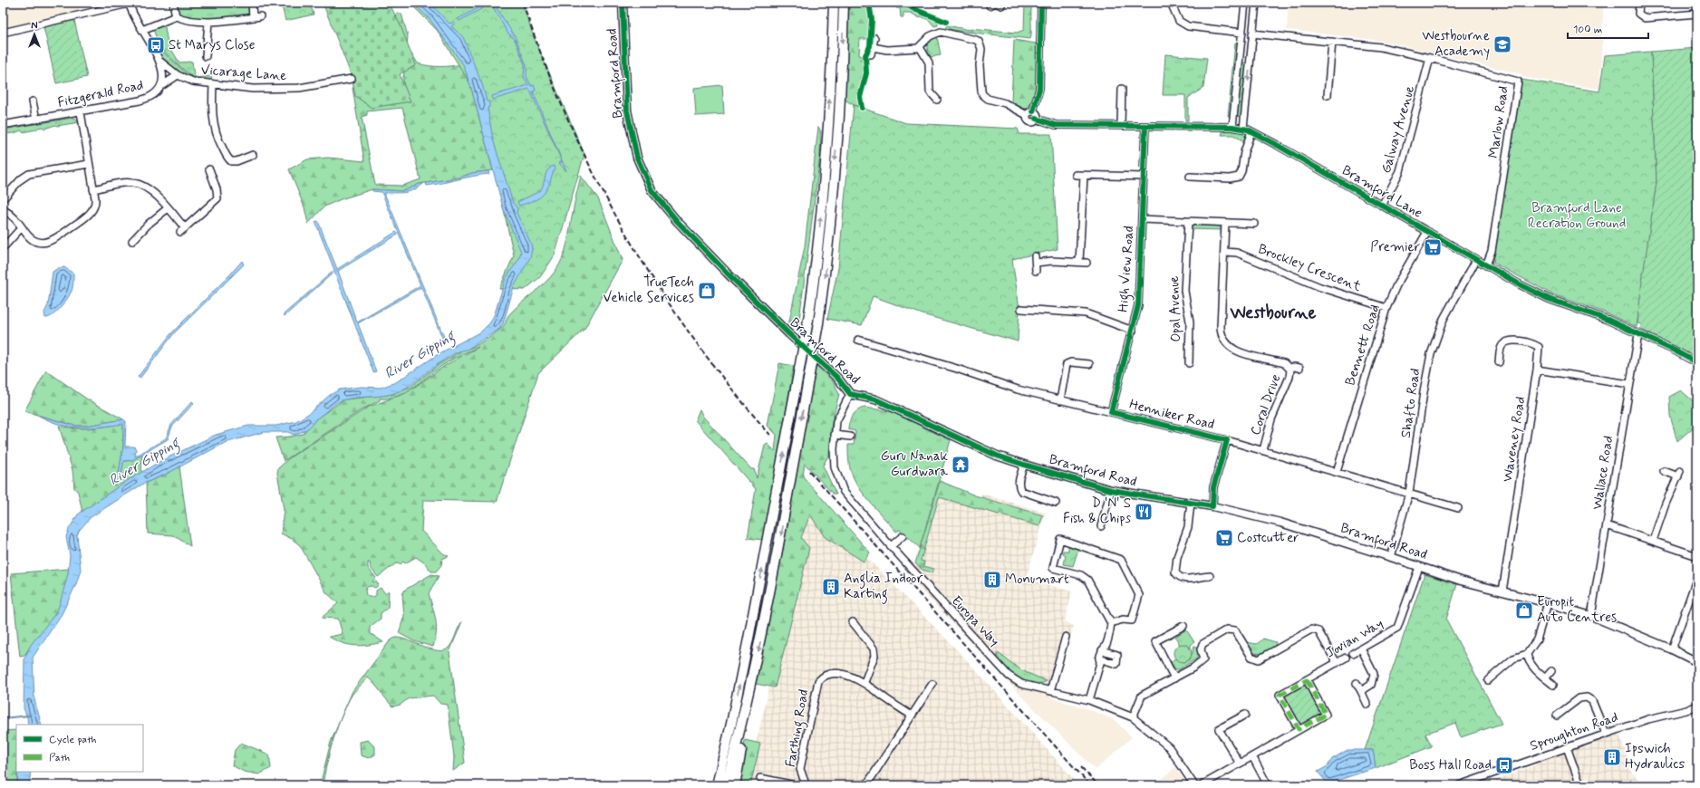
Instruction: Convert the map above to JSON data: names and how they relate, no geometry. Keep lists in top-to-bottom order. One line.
{"streets":{"main road":["Bramford Road"],"street":["Vicarage Lane","Fitzgerald Road","Marlow Road","Galway Avenue","Bramford Lane","Brockley Crescent","High View Road","Opal Avenue","Bennett Road","Shafto Road","Coral Drive","Henniker Road","Waveney Road","Wallace Road","Europa Way","Jovian Way","Farthing Road","Sproughton Road"]},"crossings":[["Vicarage Lane","Fitzgerald Road"],["Bramford Road","Shafto Road"],["Bramford Road","Waveney Road"],["Bramford Road","Wallace Road"],["Bramford Road","Europa Way"],["Bramford Road","Jovian Way"],["Marlow Road","Galway Avenue"],["Marlow Road","Bramford Lane"],["Galway Avenue","Bramford Lane"],["Bramford Lane","High View Road"],["Bramford Lane","Bennett Road"],["Bramford Lane","Shafto Road"],["Bramford Lane","Wallace Road"],["Brockley Crescent","Bennett Road"],["Brockley Crescent","Coral Drive"],["High View Road","Henniker Road"],["Bennett Road","Henniker Road"],["Shafto Road","Henniker Road"],["Coral Drive","Henniker Road"]],"districts":["Westbourne"],"water":["River Gipping"],"parks":["Bramford Lane Recration Ground"],"places":{"school or university":["Westbourne Academy"],"bus stop":["St Marys Close","Boss Hall Road"],"supermarket":["Premier","Costcutter"],"shop":["TrueTech Vehicle Services","Europit Auto Centres"],"temple":["Guru Nanak Gurdwara"],"restaurant":["D 'N' S Fish & Chips"],"building":["Monumart","Anglia Indoor Karting","Ipswich Hydraulics"]},"legend":["Cycle path","Path"],"scale_bar":"100 m","north":"top"}
